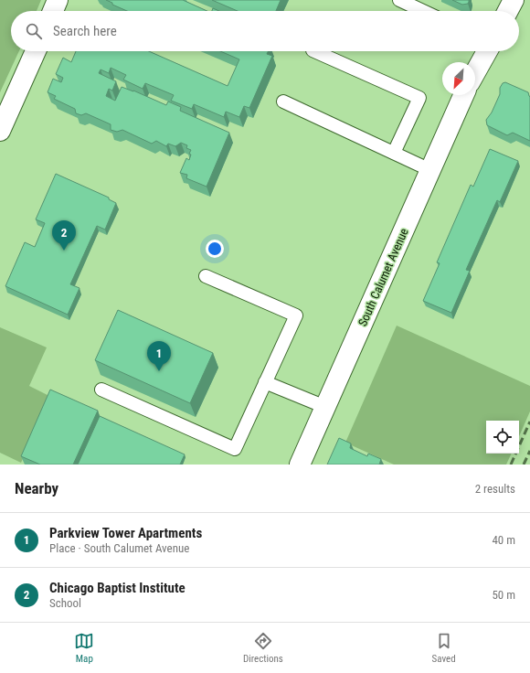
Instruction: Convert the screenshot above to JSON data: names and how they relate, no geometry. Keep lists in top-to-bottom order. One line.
{"streets":{"street":["South Calumet Avenue"]},"north":"bottom left","page":{"search":"Search here","pins":["2","1"],"heading":["Nearby","2 results"],"list":[{"mark":"1","name":"Parkview Tower Apartments","note":"Place · South Calumet Avenue","value":"40 m"},{"mark":"2","name":"Chicago Baptist Institute","note":"School","value":"50 m"}],"nav":["Map","Directions","Saved"]}}
